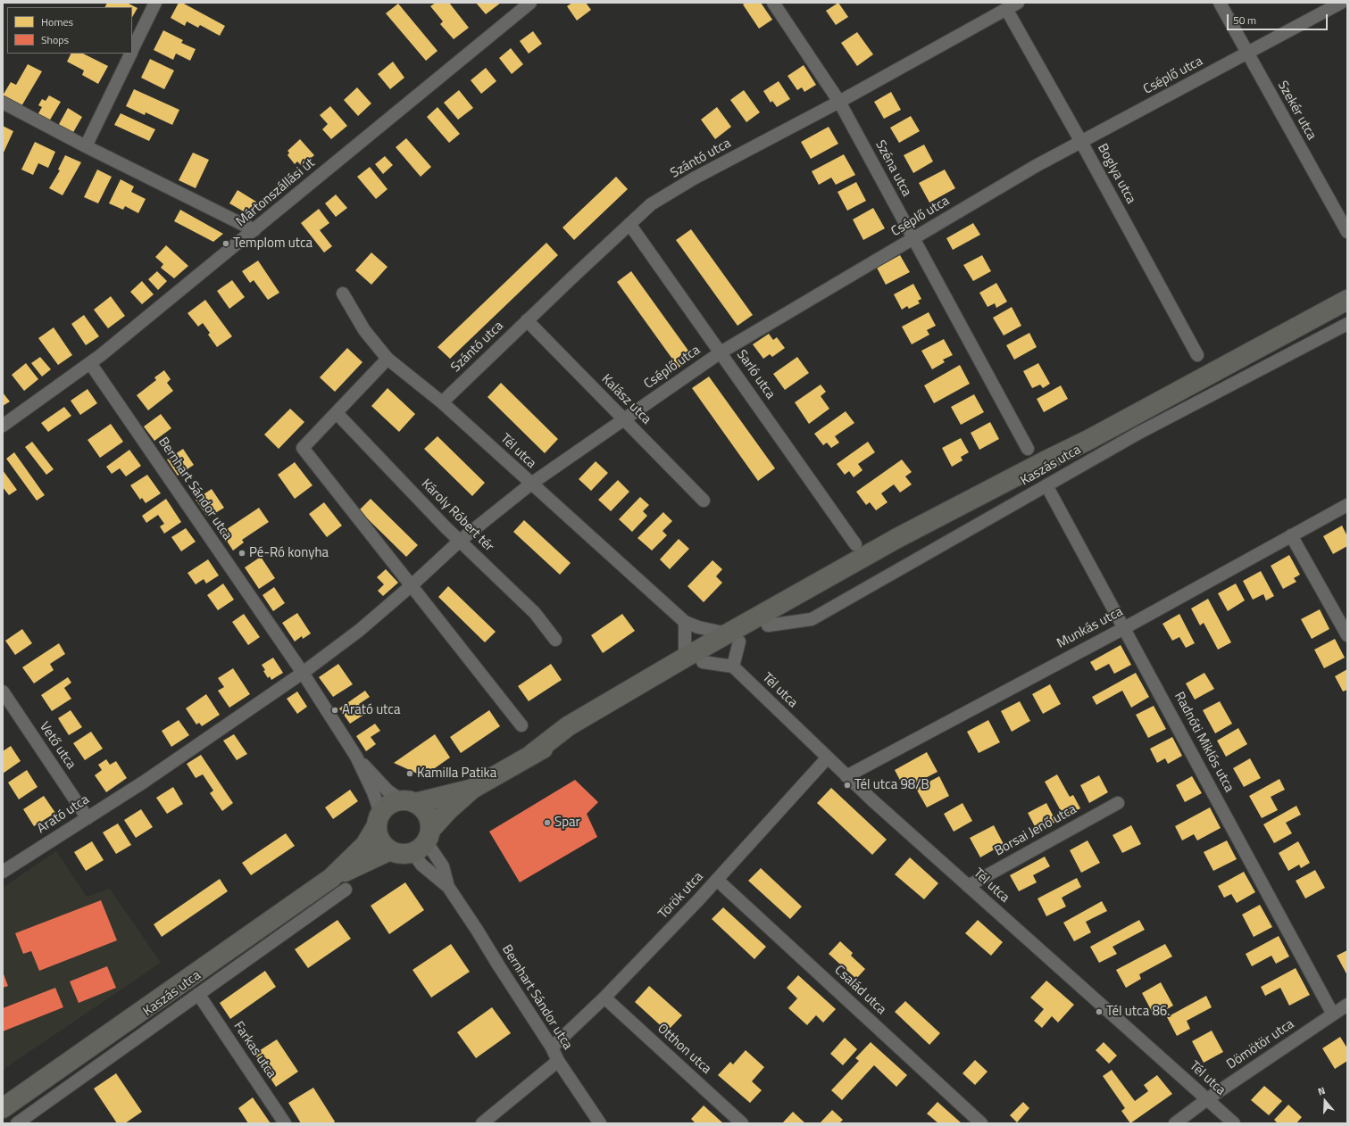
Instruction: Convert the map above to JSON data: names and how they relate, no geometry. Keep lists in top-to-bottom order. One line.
{"streets":{"street":["Cséplő utca","Szekér utca","Szántó utca","Széna utca","Boglya utca","Mártonszállási út","Sarló utca","Kalász utca","Tél utca","Kaszás utca","Bernhart Sándor utca","Károly Róbert tér","Munkás utca","Radnóti Miklós utca","Vető utca","Arató utca","Borsai Jenő utca","Török utca","Család utca","Dömötör utca","Otthon utca","Farkas utca"]},"crossings":[["Cséplő utca","Szekér utca"],["Cséplő utca","Széna utca"],["Cséplő utca","Boglya utca"],["Cséplő utca","Sarló utca"],["Cséplő utca","Kalász utca"],["Cséplő utca","Tél utca"],["Cséplő utca","Arató utca"],["Szántó utca","Széna utca"],["Szántó utca","Boglya utca"],["Szántó utca","Sarló utca"],["Szántó utca","Kalász utca"],["Szántó utca","Tél utca"],["Mártonszállási út","Bernhart Sándor utca"],["Tél utca","Munkás utca"],["Tél utca","Arató utca"],["Tél utca","Borsai Jenő utca"],["Tél utca","Török utca"],["Tél utca","Dömötör utca"],["Kaszás utca","Radnóti Miklós utca"],["Kaszás utca","Farkas utca"],["Bernhart Sándor utca","Arató utca"],["Bernhart Sándor utca","Török utca"],["Károly Róbert tér","Arató utca"],["Munkás utca","Radnóti Miklós utca"],["Radnóti Miklós utca","Dömötör utca"],["Vető utca","Arató utca"],["Török utca","Család utca"],["Török utca","Otthon utca"]],"places":["Templom utca","Pé-Ró konyha","Arató utca","Kamilla Patika","Tél utca 98/B","Spar","Tél utca 86."],"legend":["Homes","Shops"],"scale_bar":"50 m","north":"top"}
